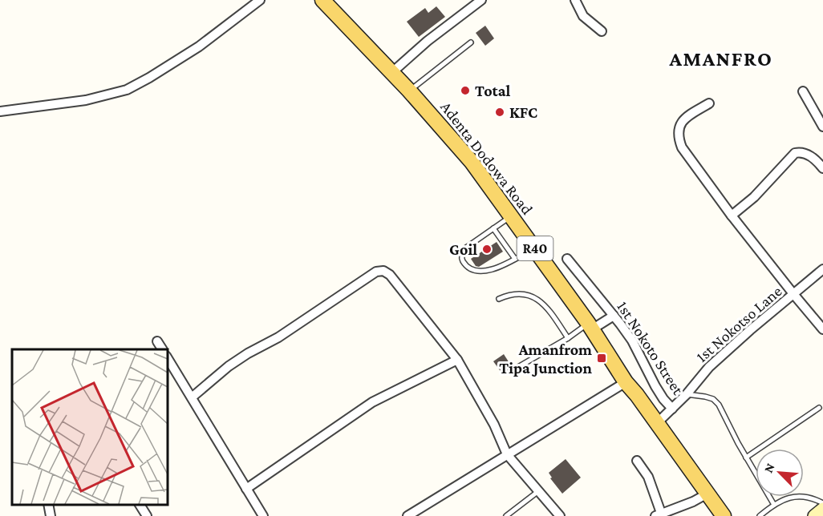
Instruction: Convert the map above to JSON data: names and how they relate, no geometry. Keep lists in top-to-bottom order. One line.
{"streets":{"main road":["Adenta Dodowa Road","R40"],"street":["1st Nokotso Lane","1st Nokoto Street"]},"crossings":[["Adenta Dodowa Road","1st Nokotso Lane"],["1st Nokotso Lane","1st Nokoto Street"]],"districts":["AMANFRO"],"places":{"other":["Total","KFC","Goil"],"transit":["Amanfrom Tipa Junction"]},"north":"top left"}
